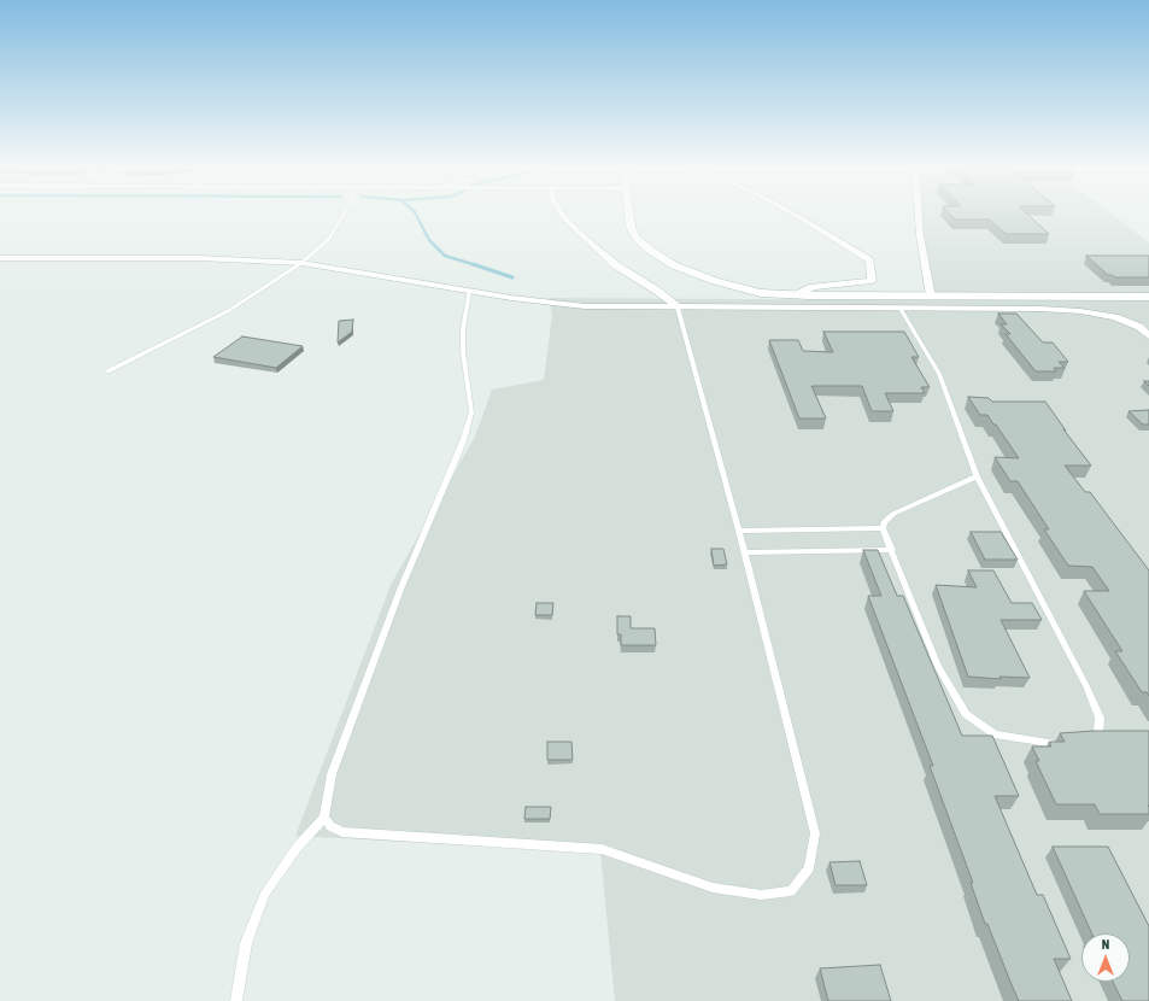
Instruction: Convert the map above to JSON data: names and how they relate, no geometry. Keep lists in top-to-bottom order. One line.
{"north":"top"}
